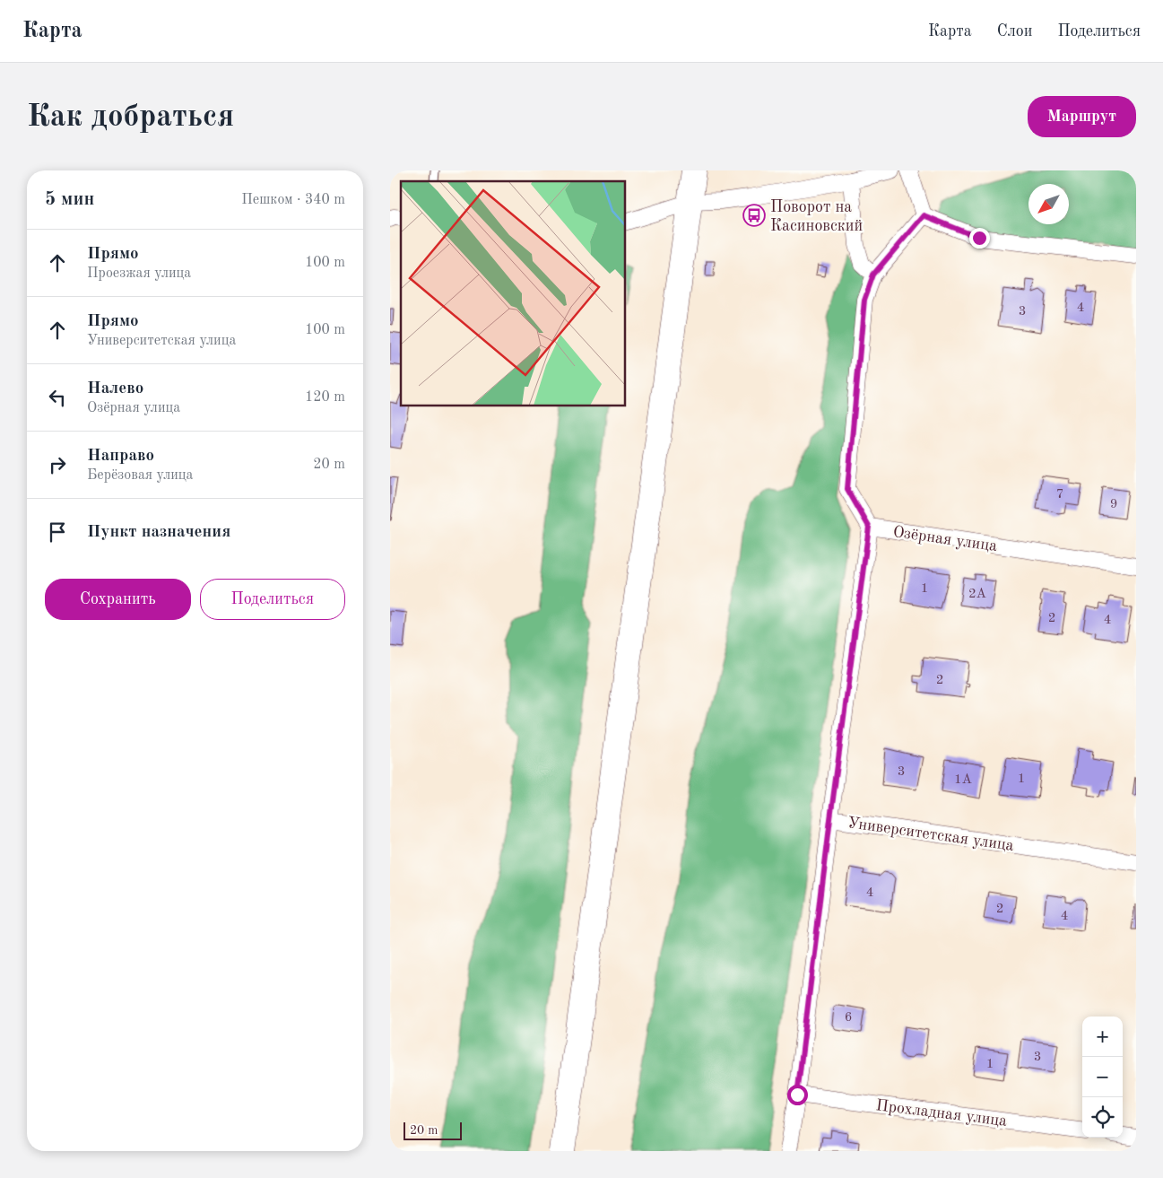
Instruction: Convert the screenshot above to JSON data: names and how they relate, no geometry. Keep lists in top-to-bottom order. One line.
{"streets":{"street":["Озёрная улица","Университетская улица","Прохладная улица"]},"crossings":[["Озёрная улица","Университетская улица"]],"places":{"bus stop":["Поворот на Касиновский"]},"house_numbers":["4","3","7","9","1","2А","2","4","2","3","1","1А","4","2","4","6","3","1"],"scale_bar":"20 m","north":"bottom left","page":{"header":"Карта","nav":["Карта","Слои","Поделиться"],"buttons":["Маршрут",["Сохранить","Поделиться"]],"title":"Как добраться","heading":["5 мин","Пешком · 340 m"],"list":[["Прямо","Проезжая улица","100 m"],["Прямо","Университетская улица","100 m"],["Налево","Озёрная улица","120 m"],["Направо","Берёзовая улица","20 m"],"Пункт назначения"],"map_buttons":["+","−"],"scale":"20 m"}}
